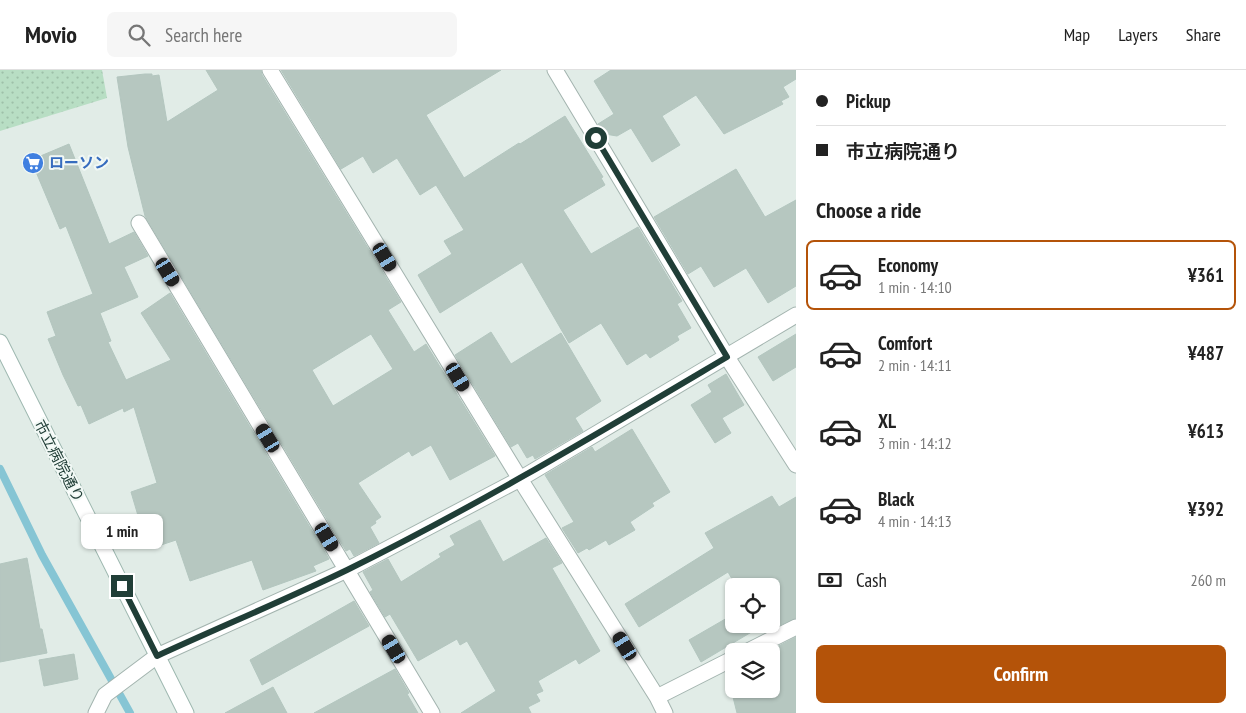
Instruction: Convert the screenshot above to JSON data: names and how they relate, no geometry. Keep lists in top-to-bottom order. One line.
{"streets":{"street":["市立病院通り"]},"places":{"supermarket":["ローソン"]},"page":{"header":"Movio","search":"Search here","nav":["Map","Layers","Share"],"banner":["Pickup","市立病院通り"],"heading":"Choose a ride","list":[{"name":"Economy","note":"1 min · 14:10","value":"¥361"},{"name":"Comfort","note":"2 min · 14:11","value":"¥487"},{"name":"XL","note":"3 min · 14:12","value":"¥613"},{"name":"Black","note":"4 min · 14:13","value":"¥392"}],"bubble":"1 min","pay":["Cash","260 m"],"buttons":"Confirm"}}
